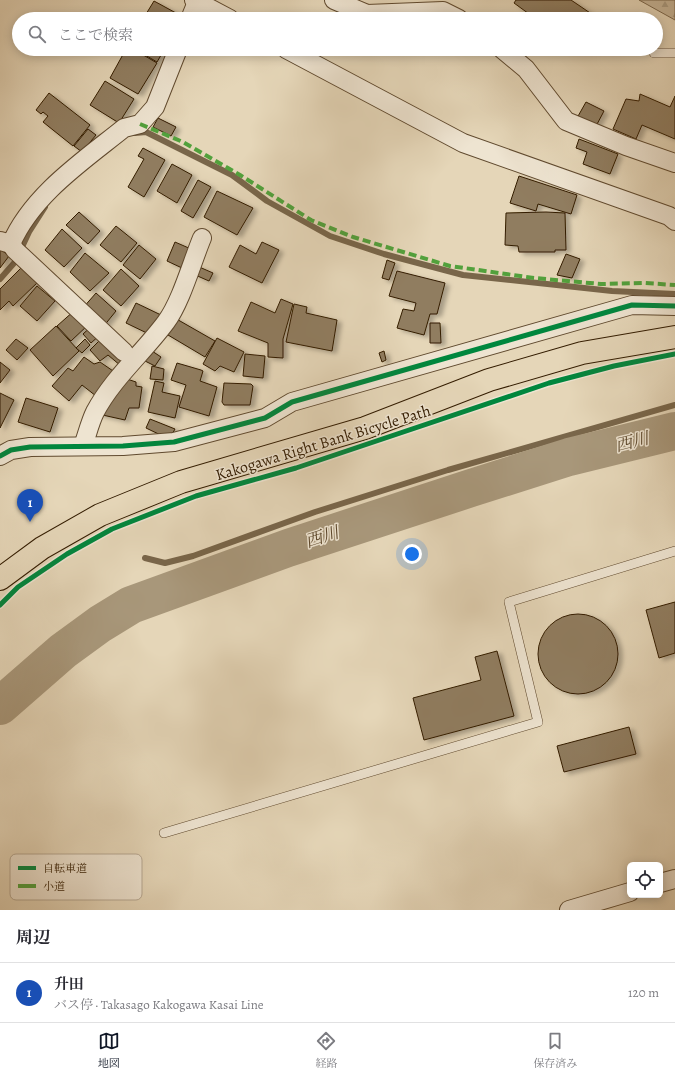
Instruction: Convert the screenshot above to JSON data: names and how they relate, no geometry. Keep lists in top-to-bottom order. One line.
{"streets":{"cycle path":["Kakogawa Right Bank Bicycle Path"]},"water":["西川"],"legend":["自転車道","小道"],"page":{"search":"ここで検索","pins":"1","heading":"周辺","list":[{"mark":"1","name":"升田","note":"バス停 · Takasago Kakogawa Kasai Line","value":"120 m"}],"nav":["地図","経路","保存済み"]}}
